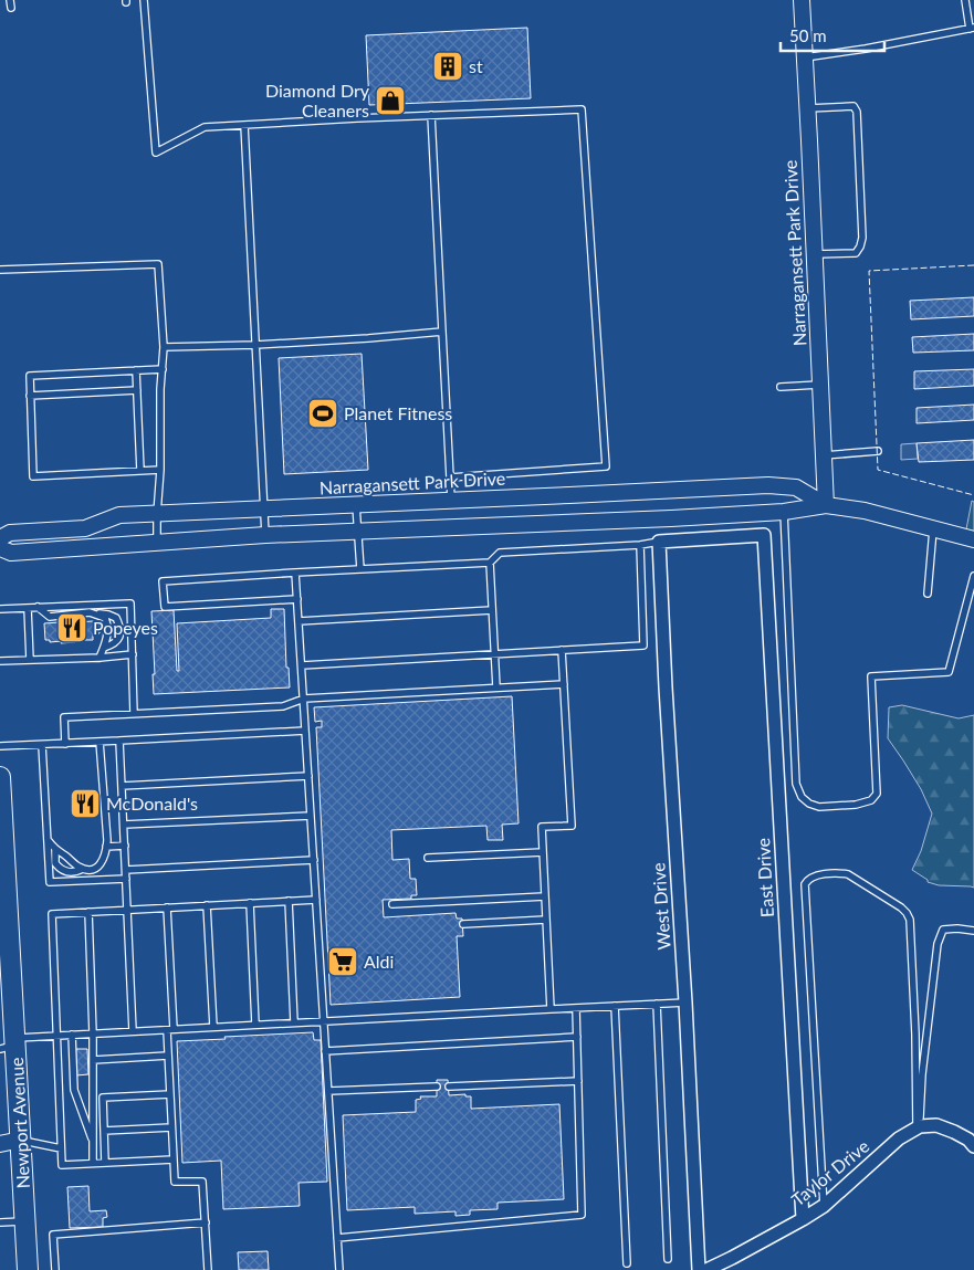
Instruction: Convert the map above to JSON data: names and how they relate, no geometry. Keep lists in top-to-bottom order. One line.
{"streets":{"main road":["Newport Avenue"],"street":["Narragansett Park Drive","East Drive","West Drive","Taylor Drive"]},"crossings":[["East Drive","West Drive"],["East Drive","Taylor Drive"]],"places":{"building":["st"],"shop":["Diamond Dry Cleaners"],"sports":["Planet Fitness"],"restaurant":["Popeyes","McDonald's"],"supermarket":["Aldi"]},"scale_bar":"50 m"}
